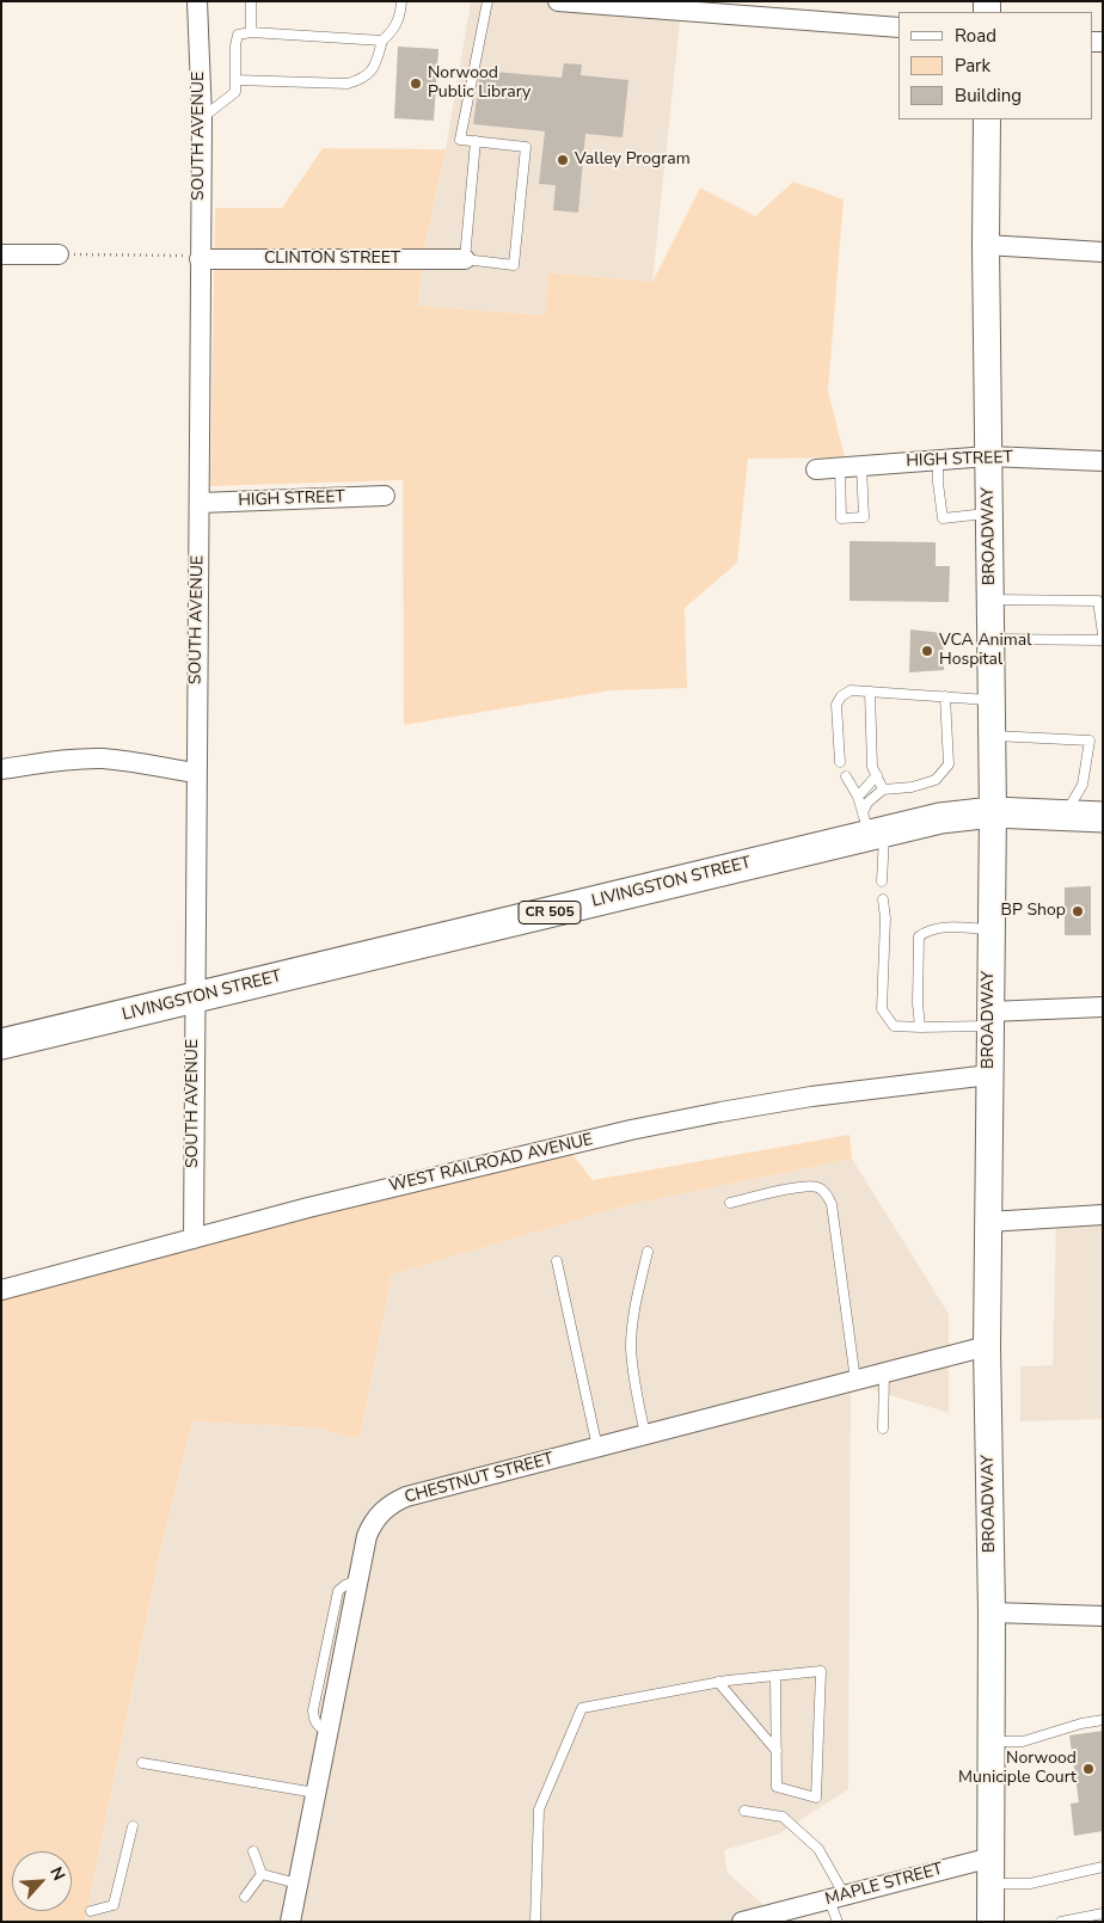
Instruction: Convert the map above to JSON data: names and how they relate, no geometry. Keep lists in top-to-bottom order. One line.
{"streets":{"main road":["LIVINGSTON STREET","CR 505"],"street":["SOUTH AVENUE","CLINTON STREET","HIGH STREET","BROADWAY","WEST RAILROAD AVENUE","CHESTNUT STREET","MAPLE STREET"]},"crossings":[["SOUTH AVENUE","CLINTON STREET"],["SOUTH AVENUE","HIGH STREET"],["SOUTH AVENUE","LIVINGSTON STREET"],["SOUTH AVENUE","WEST RAILROAD AVENUE"],["HIGH STREET","BROADWAY"],["BROADWAY","LIVINGSTON STREET"],["BROADWAY","WEST RAILROAD AVENUE"],["BROADWAY","CHESTNUT STREET"],["BROADWAY","MAPLE STREET"]],"places":["Norwood Public Library","Valley Program","VCA Animal Hospital","BP Shop","Norwood Municiple Court"],"legend":["Road","Park","Building"],"north":"top right"}
